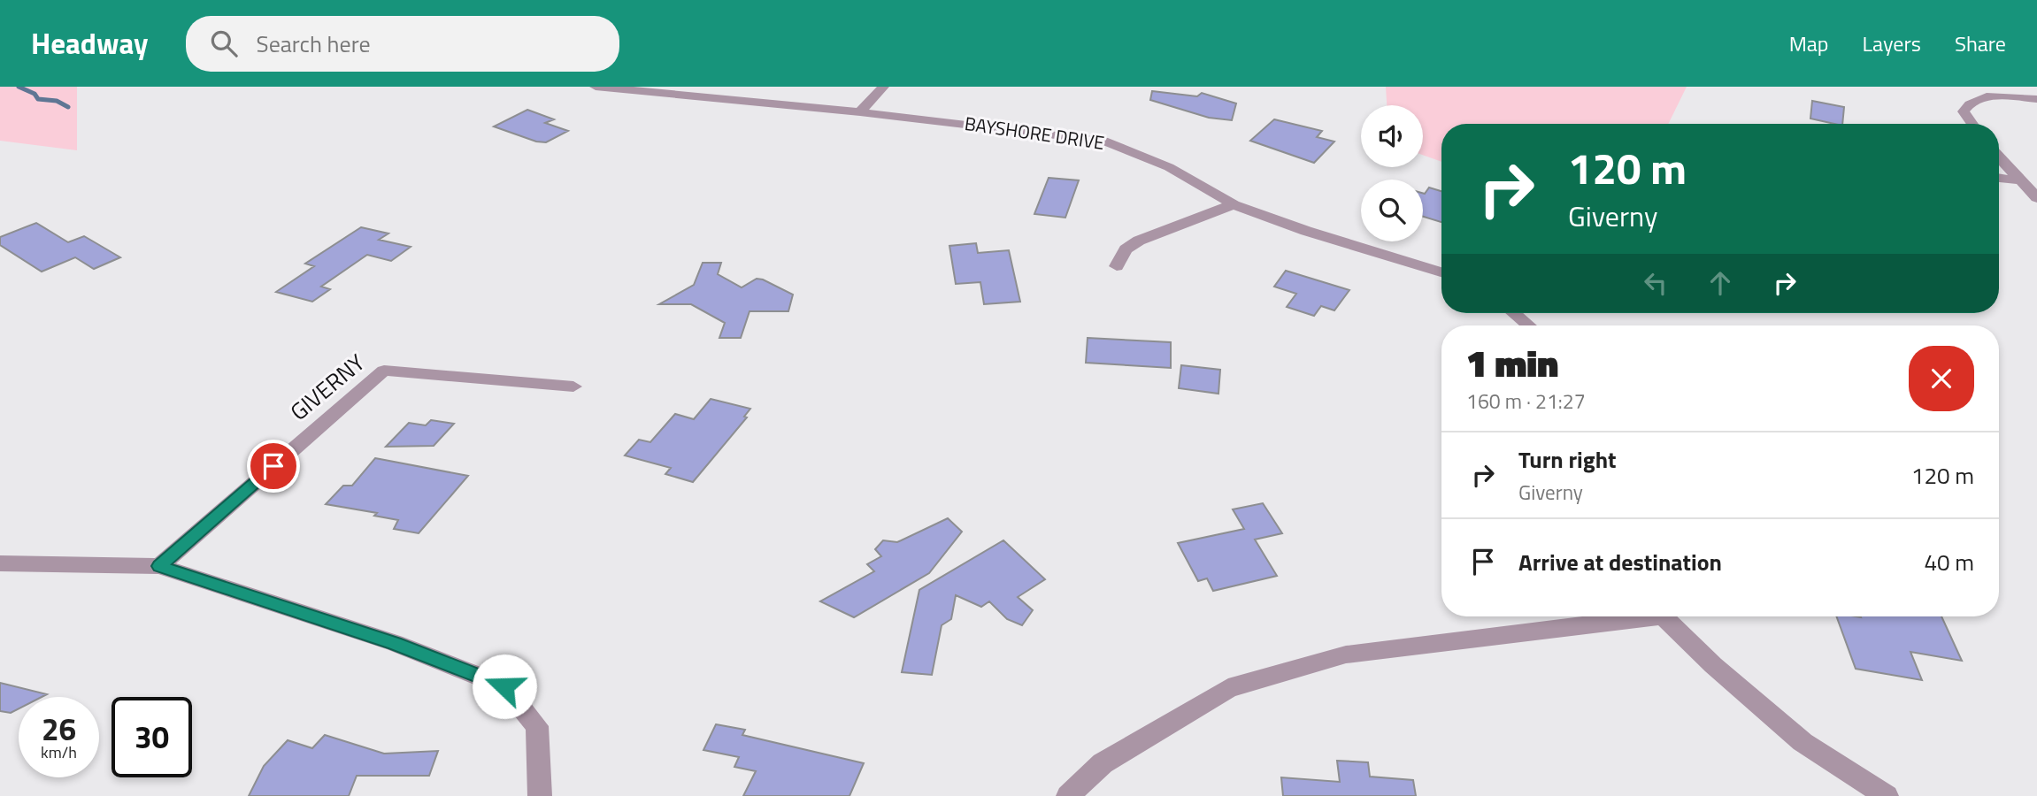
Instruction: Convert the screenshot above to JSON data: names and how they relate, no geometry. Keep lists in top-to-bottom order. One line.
{"streets":{"street":["BAYSHORE DRIVE","GIVERNY"]},"page":{"header":"Headway","search":"Search here","nav":["Map","Layers","Share"],"turn":["120 m","Giverny"],"heading":["1 min","160 m · 21:27"],"list":[{"name":"Turn right","note":"Giverny","value":"120 m"},{"name":"Arrive at destination","value":"40 m"}],"speed":"26 km/h","limit":"30"}}
